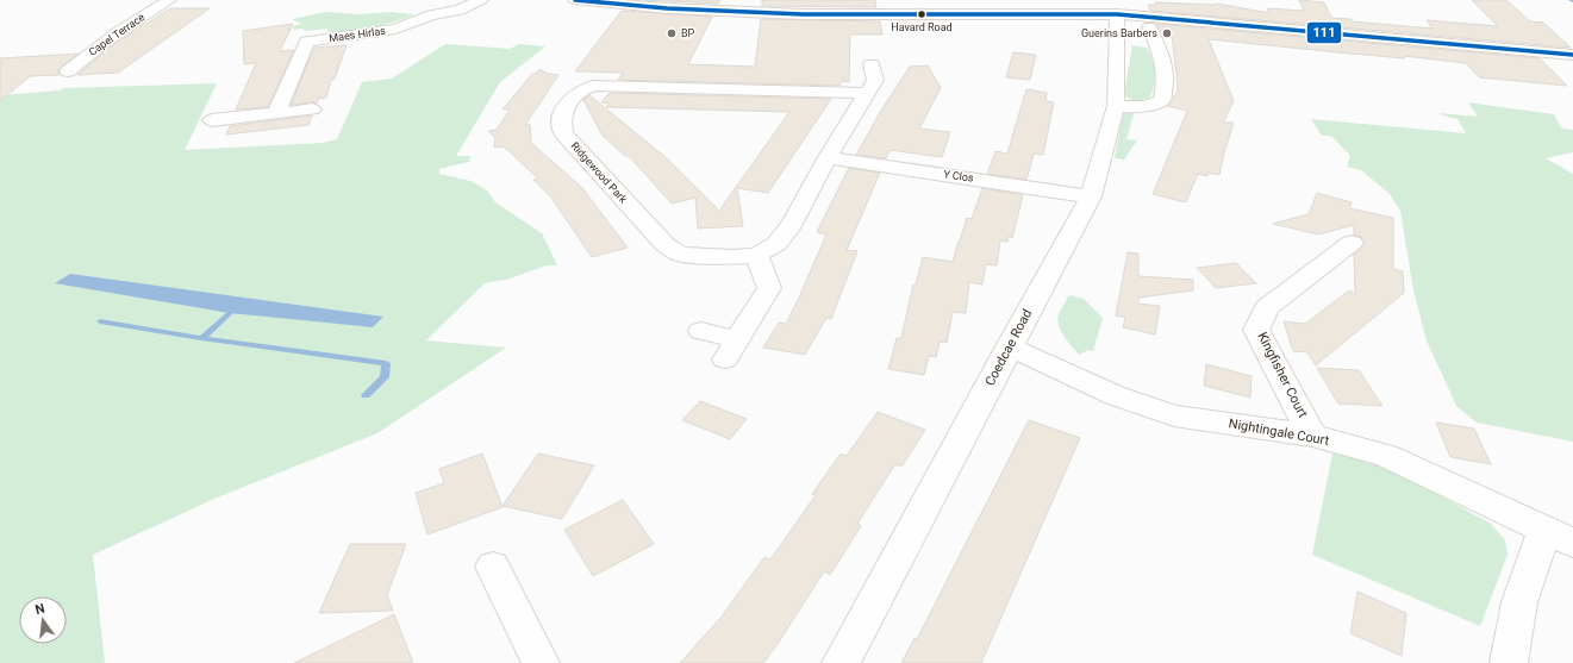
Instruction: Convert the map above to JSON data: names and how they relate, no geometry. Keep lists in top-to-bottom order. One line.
{"streets":{"street":["Capel Terrace","Maes Hirlas","Ridgewood Park","Y Clos","Coedcae Road","Kingfisher Court","Nightingale Court"]},"crossings":[["Ridgewood Park","Y Clos"],["Y Clos","Coedcae Road"],["Coedcae Road","Nightingale Court"],["Kingfisher Court","Nightingale Court"]],"places":["Havard Road","BP","Guerins Barbers"],"lines":["transit line 111"],"north":"top"}
